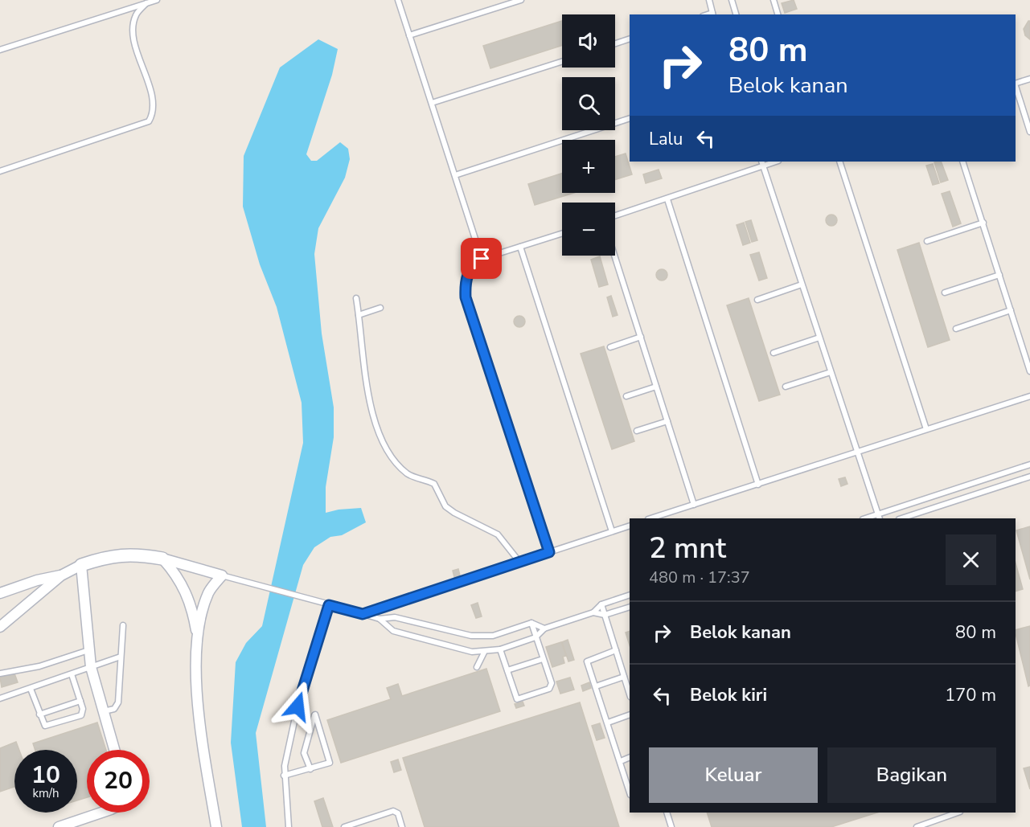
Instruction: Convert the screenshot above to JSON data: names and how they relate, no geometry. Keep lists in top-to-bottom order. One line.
{"page":{"map_buttons":["+","−"],"turn":["80 m","Belok kanan"],"then":"Lalu","heading":["2 mnt","480 m · 17:37"],"list":[{"name":"Belok kanan","value":"80 m"},{"name":"Belok kiri","value":"170 m"}],"buttons":["Keluar","Bagikan"],"speed":"10 km/h","limit":"20"}}
